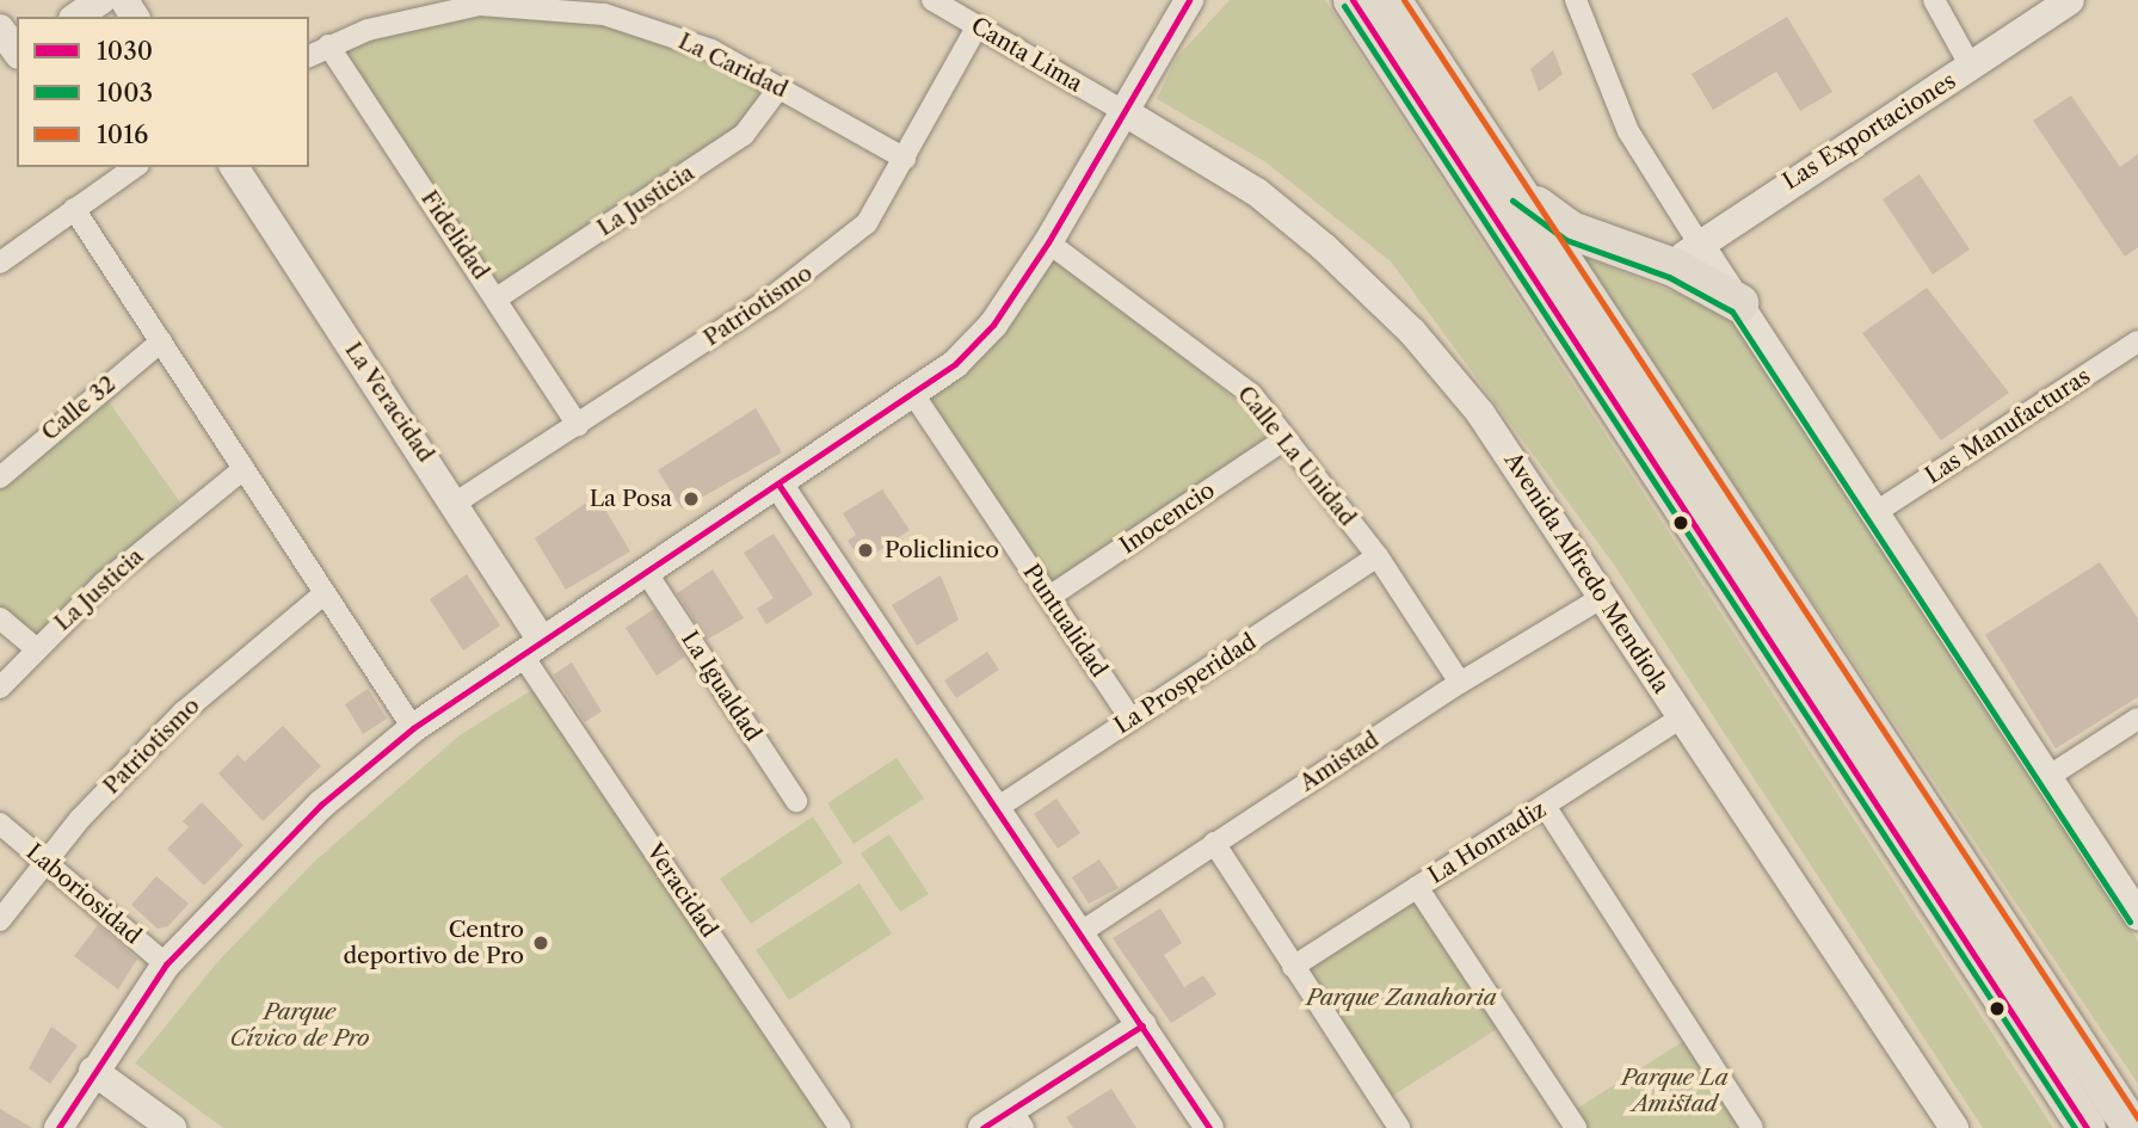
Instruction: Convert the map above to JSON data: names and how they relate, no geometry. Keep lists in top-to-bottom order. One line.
{"streets":{"street":["Canta Lima","La Caridad","Las Exportaciones","La Justicia","Fidelidad","Patriotismo","La Veracidad","Calle 32","Las Manufacturas","Calle La Unidad","Inocencio","Avenida Alfredo Mendiola","Puntualidad","La Prosperidad","La Igualdad","Amistad","La Honradiz","Veracidad","Laboriosidad"]},"crossings":[["Canta Lima","Patriotismo"],["Canta Lima","Avenida Alfredo Mendiola"],["La Caridad","La Justicia"],["La Caridad","Fidelidad"],["La Caridad","Patriotismo"],["La Justicia","Fidelidad"],["Fidelidad","Patriotismo"],["Patriotismo","La Veracidad"],["Patriotismo","Laboriosidad"],["La Veracidad","Veracidad"],["Calle La Unidad","Inocencio"],["Calle La Unidad","La Prosperidad"],["Calle La Unidad","Amistad"],["Inocencio","Puntualidad"],["Avenida Alfredo Mendiola","Amistad"],["Avenida Alfredo Mendiola","La Honradiz"],["Puntualidad","La Prosperidad"]],"parks":["Parque Zanahoria","Parque Cívico de Pro","Parque La Amistad"],"places":["La Posa","Policlinico","Centro deportivo de Pro"],"lines":["transit line 1030","transit line 1016","transit line 1003"],"legend":["1030","1003","1016"]}
